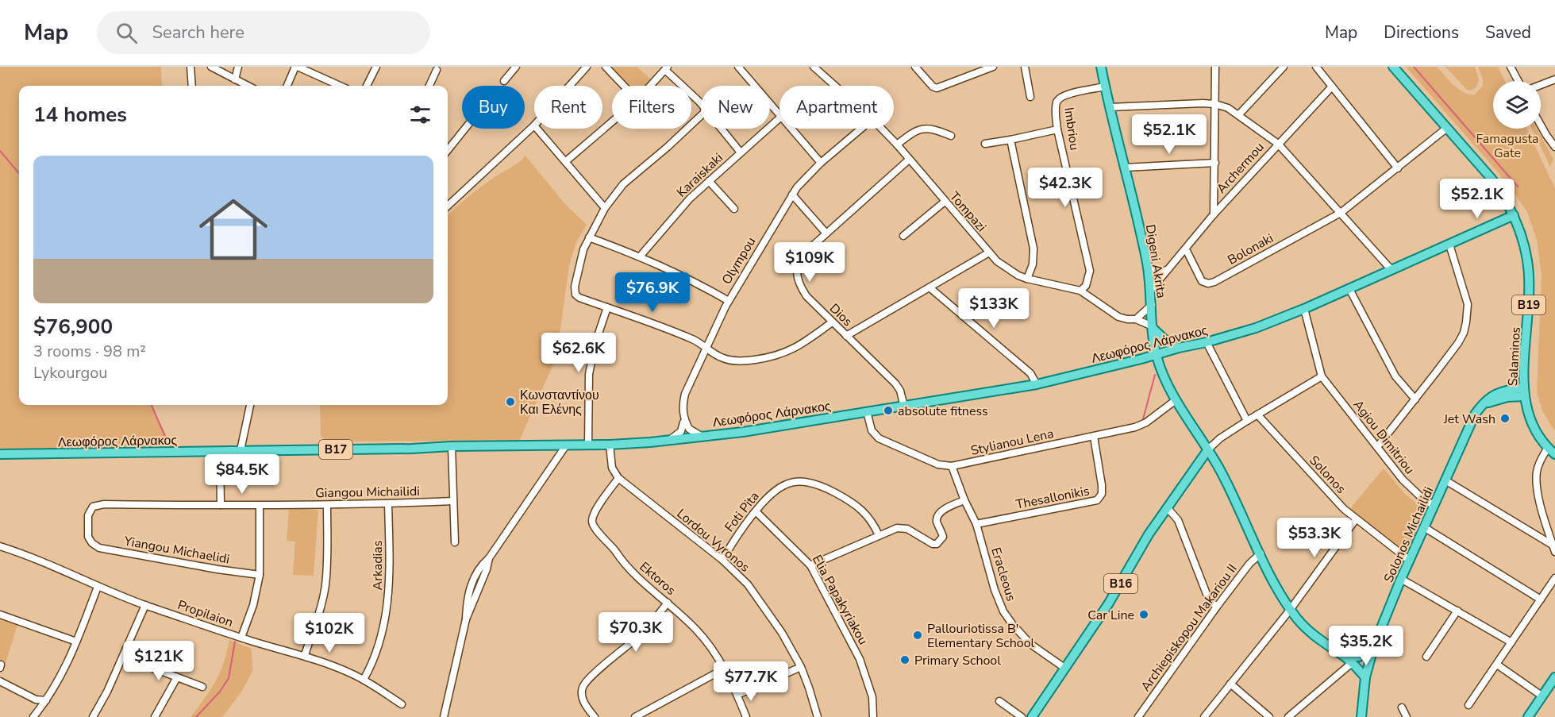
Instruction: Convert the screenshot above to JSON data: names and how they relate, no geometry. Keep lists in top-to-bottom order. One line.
{"streets":{"main road":["Digeni Akrita","B19","Λεωφόρος Λάρνακος","Salaminos","B17","Solonos Michailidi","B16"],"street":["Imbriou","Archermou","Karaiskaki","Tompazi","Bolonaki","Olympou","Dios","Agiou Dimitriou","Stylianou Lena","Solonos","Giangou Michailidi","Thesallonikis","Foti Pita","Lordou Vyronos","Yiangou Michaelidi","Arkadias","Eracleous","Ektoros","Elia Papakyriakou","Propilaion","Archiepiskopou Makariou II"]},"crossings":[["Imbriou","Tompazi"],["Imbriou","Digeni Akrita"],["Archermou","Bolonaki"],["Archermou","Digeni Akrita"],["Tompazi","Digeni Akrita"],["Tompazi","Dios"],["Bolonaki","Salaminos"],["Olympou","Λεωφόρος Λάρνακος"],["Digeni Akrita","Λεωφόρος Λάρνακος"],["Digeni Akrita","Stylianou Lena"],["Digeni Akrita","B16"],["Digeni Akrita","Archiepiskopou Makariou II"],["Dios","Λεωφόρος Λάρνακος"],["Λεωφόρος Λάρνακος","Salaminos"],["Λεωφόρος Λάρνακος","Stylianou Lena"],["Salaminos","Solonos Michailidi"],["Agiou Dimitriou","Solonos Michailidi"],["Agiou Dimitriou","B16"],["Stylianou Lena","Thesallonikis"],["Stylianou Lena","Eracleous"],["Solonos","Solonos Michailidi"],["Solonos","B16"],["Giangou Michailidi","Yiangou Michaelidi"],["Giangou Michailidi","Arkadias"],["Thesallonikis","Eracleous"],["Foti Pita","Lordou Vyronos"],["Foti Pita","Elia Papakyriakou"],["Lordou Vyronos","Ektoros"],["Arkadias","Propilaion"],["Eracleous","B16"]],"parks":["Famagusta Gate"],"places":["Κωνσταντίνου Και Ελένης","absolute fitness","Jet Wash","Car Line","Pallouriotissa B' Elementary School","Primary School"],"page":{"header":"Map","search":"Search here","nav":["Map","Directions","Saved"],"chip":["Buy","Rent","Filters","New","Apartment"],"heading":"14 homes","price":["$52.1K","$42.3K","$52.1K","$109K","$76.9K","$133K","$62.6K","$84.5K","$53.3K","$70.3K","$102K","$35.2K","$121K","$77.7K"],"list":[{"name":"$76,900","note":"3 rooms · 98 m² · Lykourgou"}]}}
